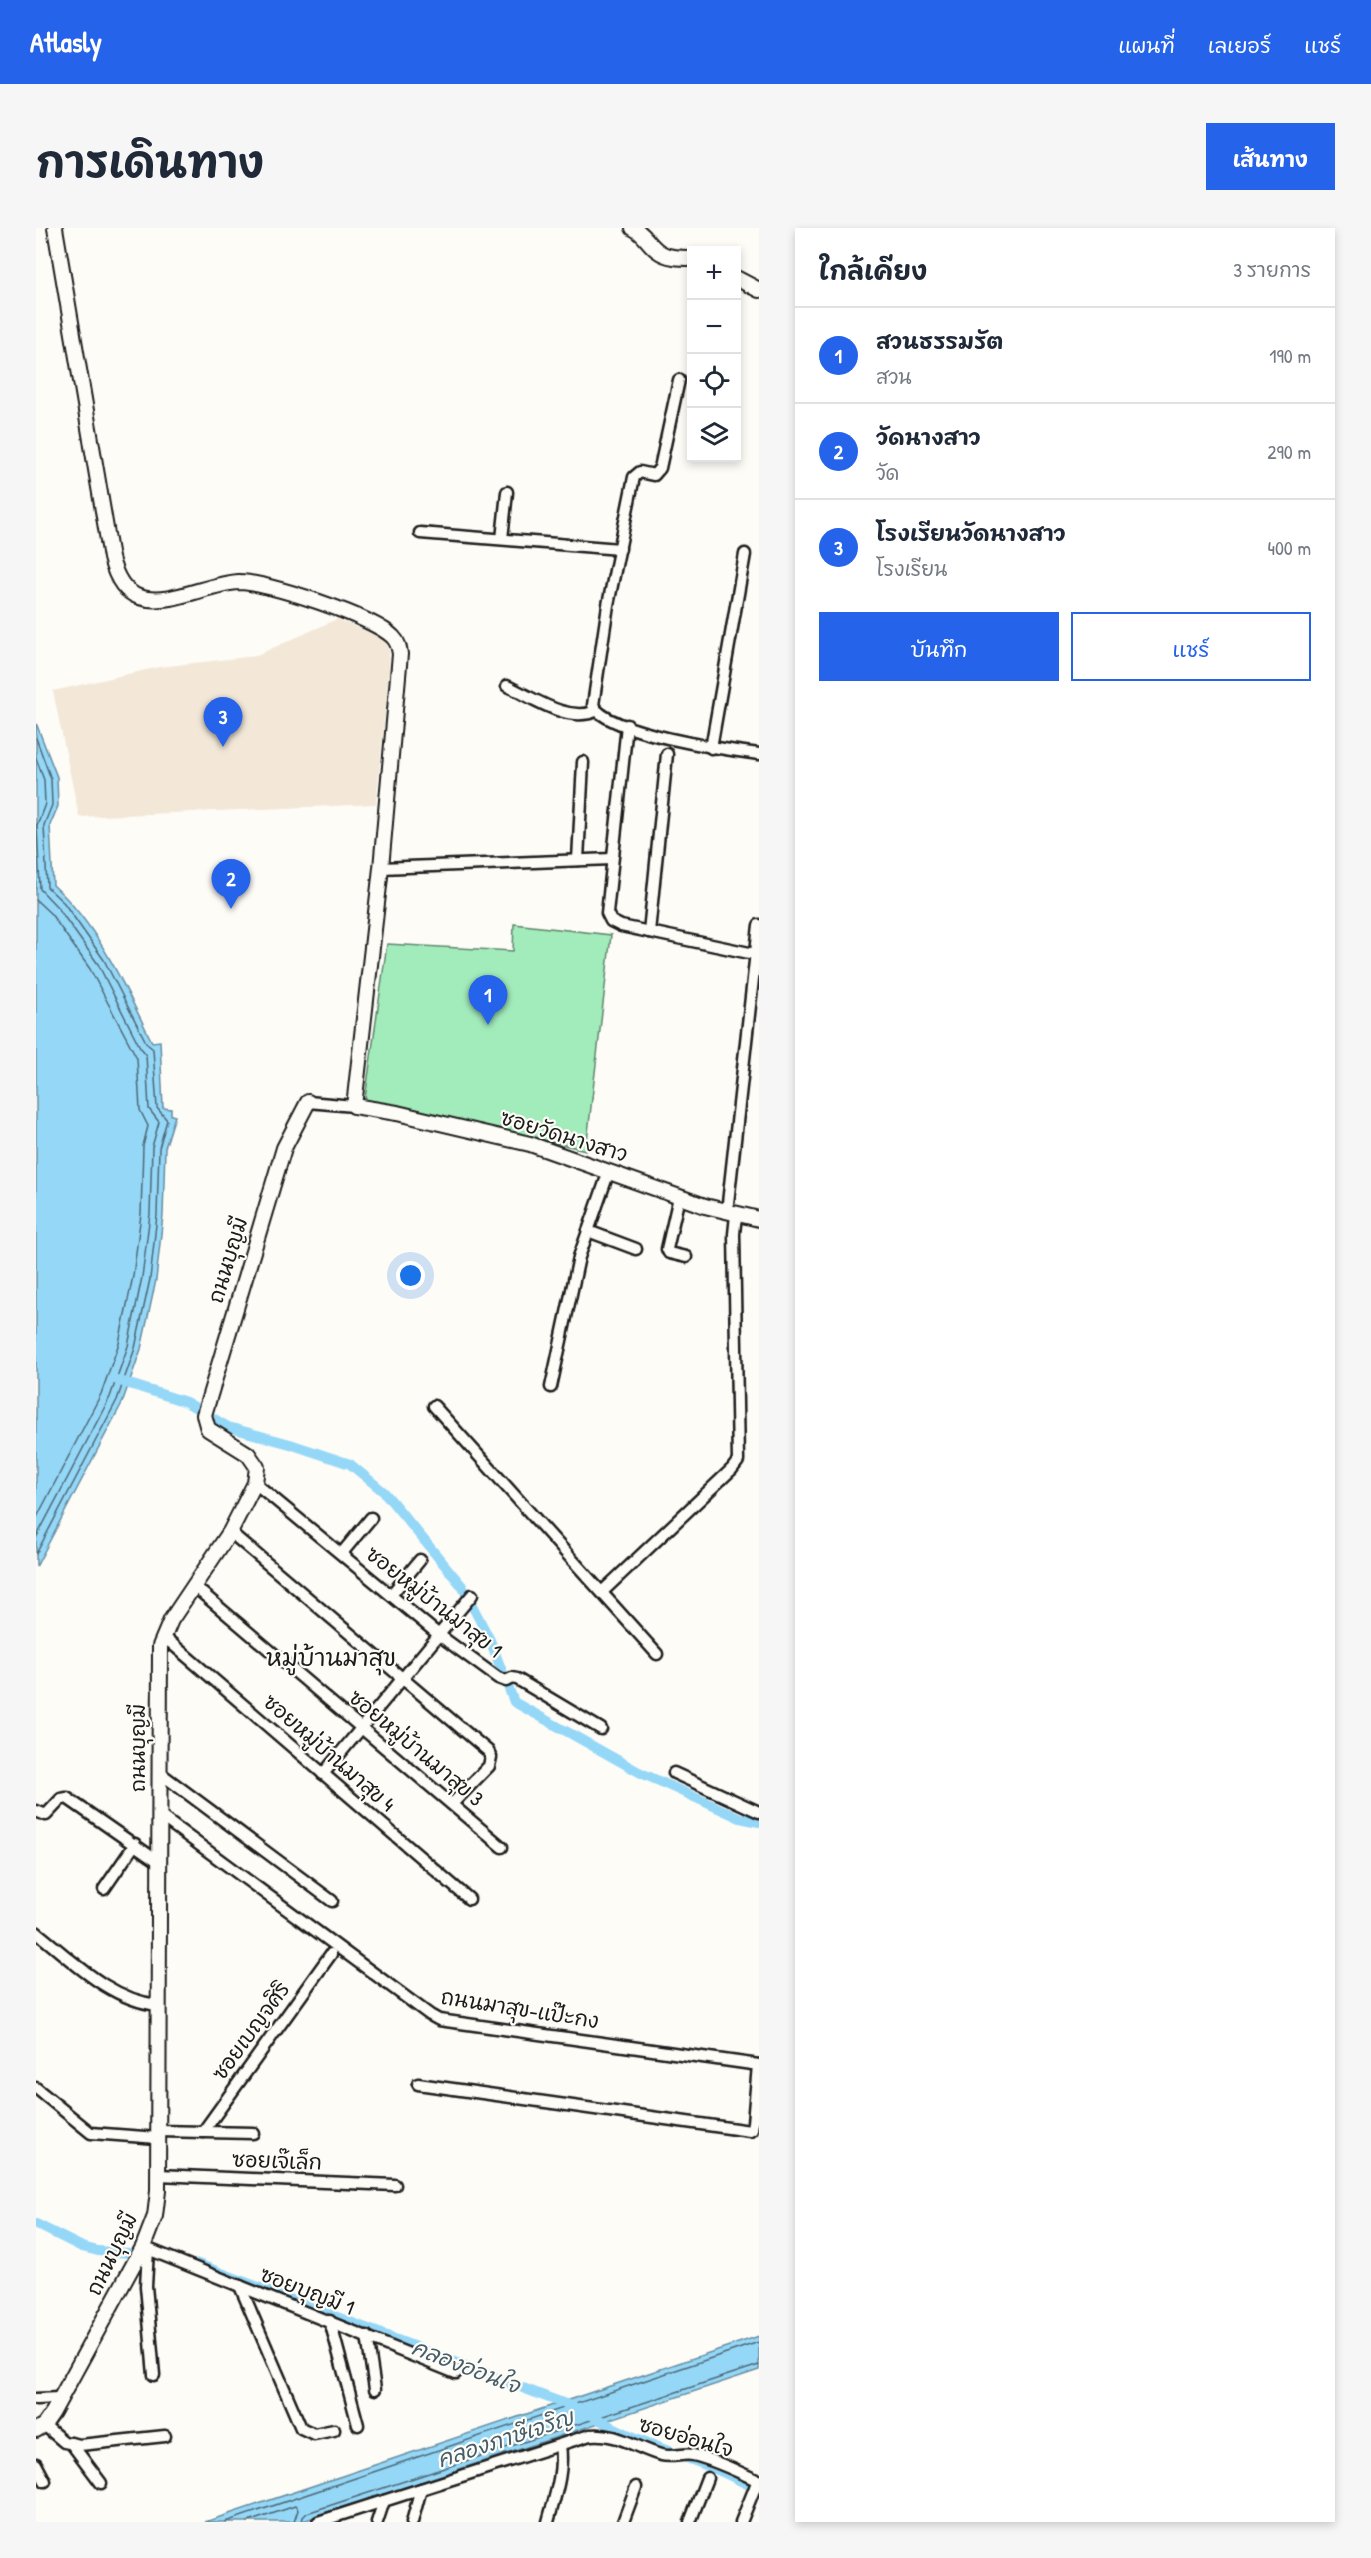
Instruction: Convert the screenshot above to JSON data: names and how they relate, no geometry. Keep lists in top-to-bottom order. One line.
{"streets":{"street":["ซอยวัดนางสาว","ถนนบุญมี","ซอยหมู่บ้านมาสุข 1","ซอยหมู่บ้านมาสุข 3","ซอยหมู่บ้านมาสุข 4","ถนนมาสุข-แป๊ะกง","ซอยเบญจศิริ","ซอยเจ๊เล็ก","ซอยบุญมี 1","ซอยอ่อนใจ"]},"crossings":[["ถนนบุญมี","ซอยหมู่บ้านมาสุข 1"],["ถนนบุญมี","ซอยหมู่บ้านมาสุข 3"],["ถนนบุญมี","ซอยหมู่บ้านมาสุข 4"],["ถนนบุญมี","ถนนมาสุข-แป๊ะกง"],["ถนนบุญมี","ซอยเจ๊เล็ก"],["ถนนบุญมี","ซอยบุญมี 1"]],"districts":["หมู่บ้านมาสุข"],"water":["คลองอ่อนใจ","คลองภาษีเจริญ"],"page":{"header":"Atlasly","nav":["แผนที่","เลเยอร์","แชร์"],"title":"การเดินทาง","buttons":["เส้นทาง",["บันทึก","แชร์"]],"heading":["ใกล้เคียง","3 รายการ"],"map_buttons":["+","−"],"list":[{"mark":"1","name":"สวนธรรมรัต","note":"สวน","value":"190 m"},{"mark":"2","name":"วัดนางสาว","note":"วัด","value":"290 m"},{"mark":"3","name":"โรงเรียนวัดนางสาว","note":"โรงเรียน","value":"400 m"}],"pins":["3","2","1"]}}
